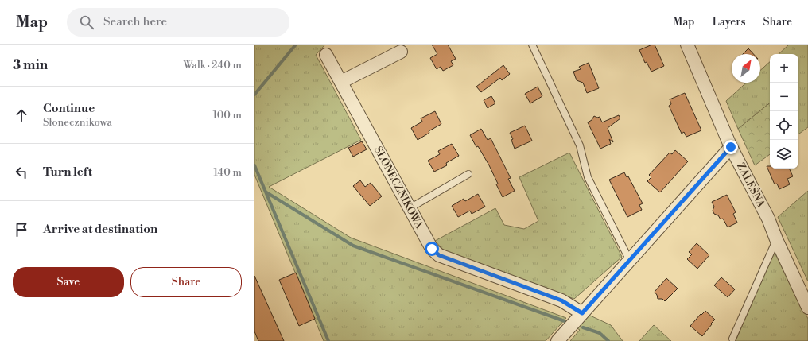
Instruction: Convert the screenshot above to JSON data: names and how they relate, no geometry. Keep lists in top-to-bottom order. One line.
{"streets":{"street":["ZALEŚNA","SŁONECZNIKOWA"]},"north":"top right","page":{"header":"Map","search":"Search here","nav":["Map","Layers","Share"],"heading":["3 min","Walk · 240 m"],"map_buttons":["+","−"],"list":[["Continue","Słonecznikowa","100 m"],["Turn left","140 m"],"Arrive at destination"],"buttons":["Save","Share"]}}
